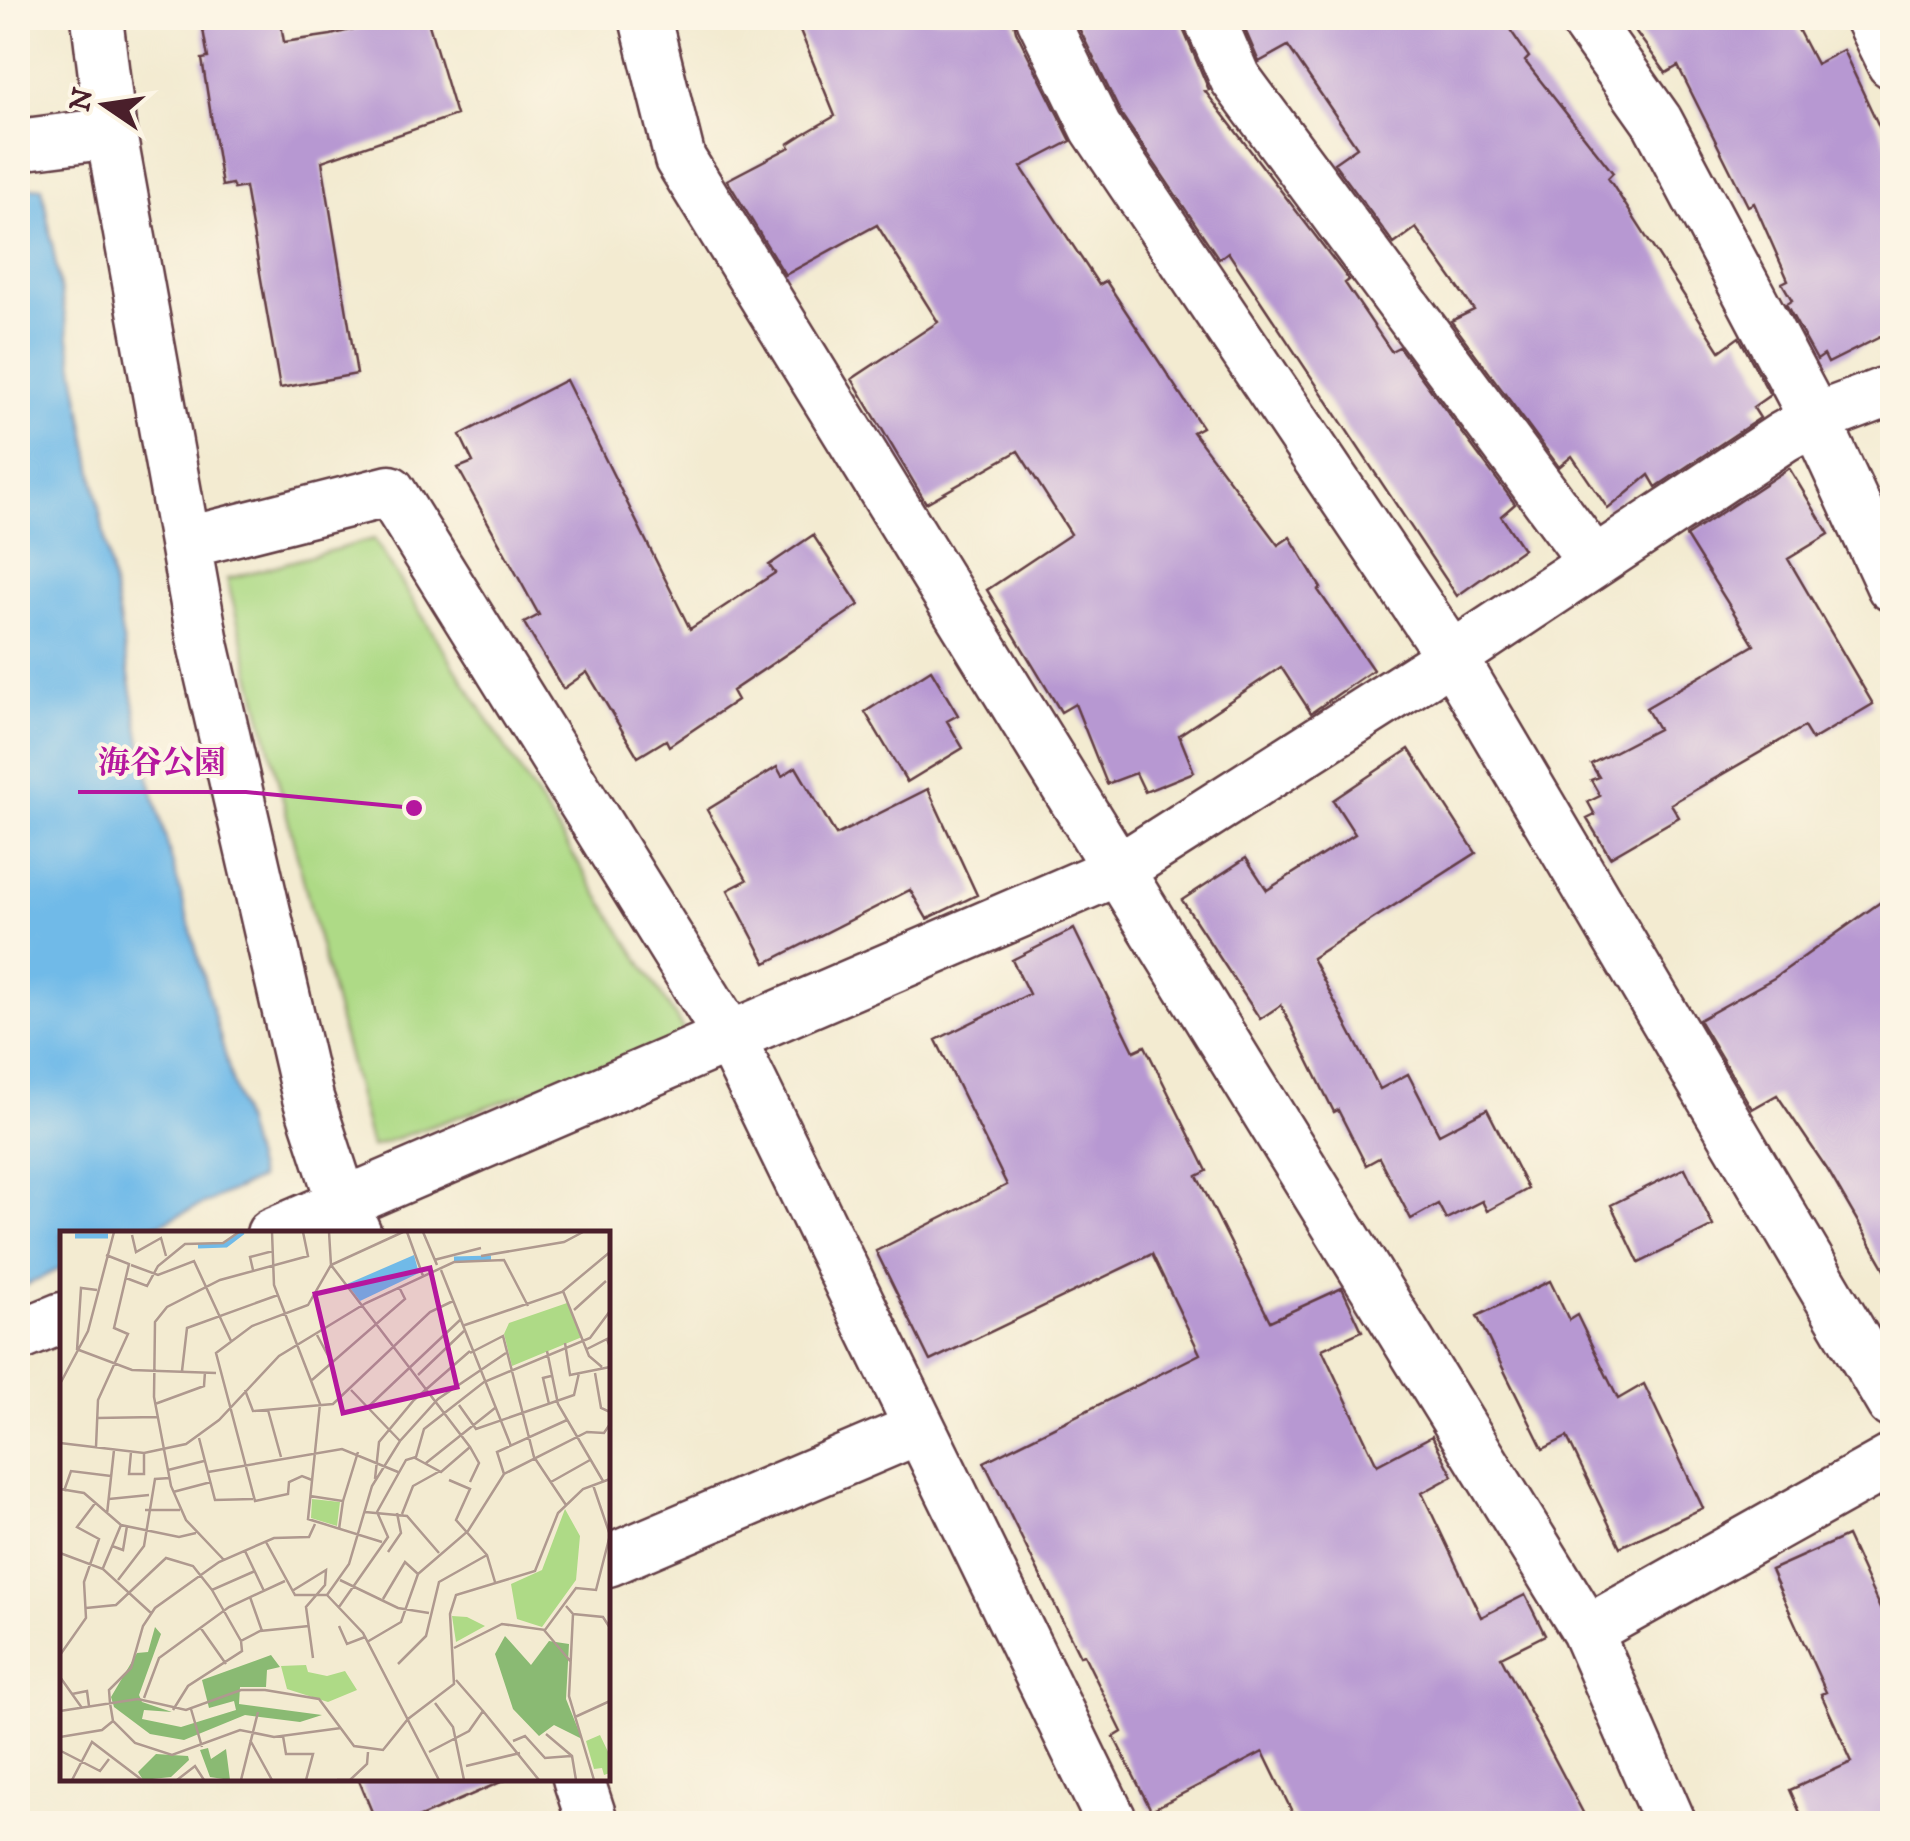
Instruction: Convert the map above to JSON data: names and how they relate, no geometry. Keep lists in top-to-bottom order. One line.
{"places":["海谷公園"],"north":"left"}
